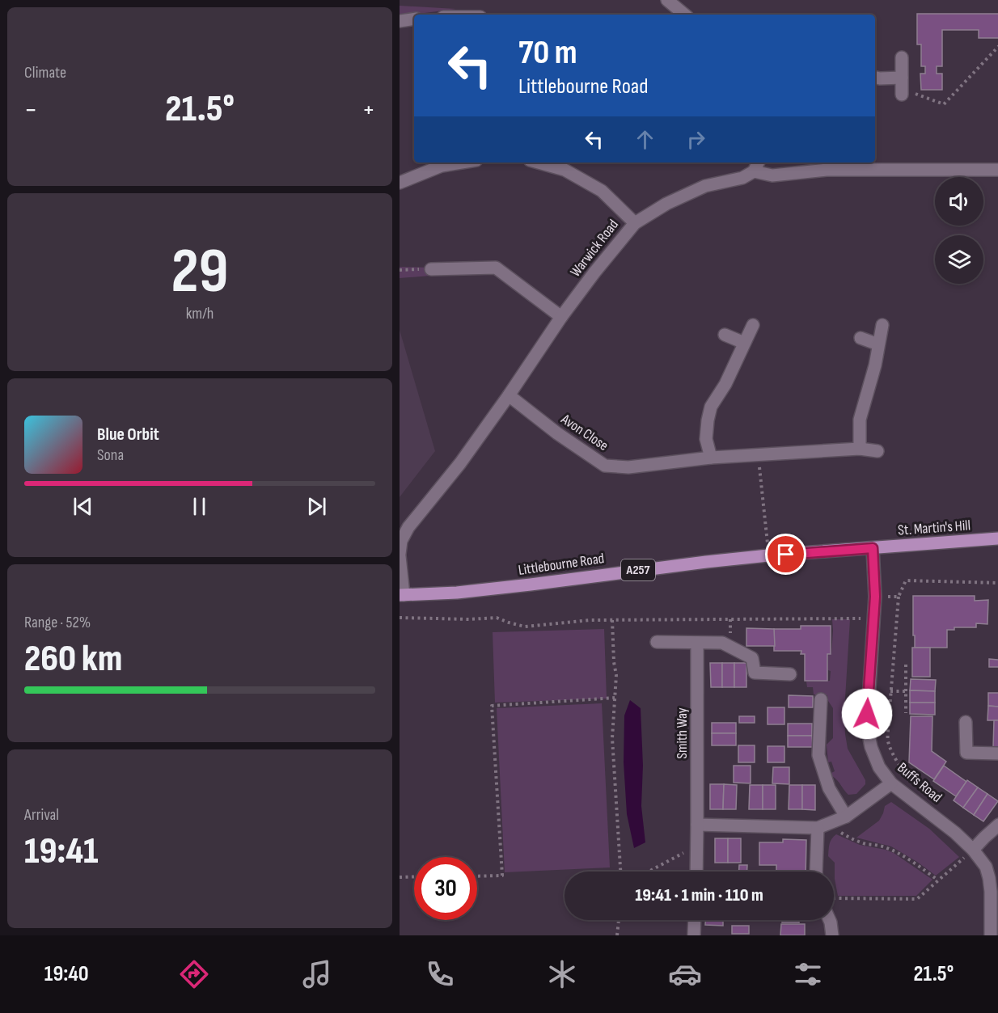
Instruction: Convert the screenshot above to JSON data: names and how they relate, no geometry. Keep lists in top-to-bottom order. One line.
{"streets":{"main road":["St. Martin's Hill","Littlebourne Road","A257"],"street":["Warwick Road","Avon Close","Smith Way","Buffs Road"]},"crossings":[["Warwick Road","Avon Close"],["Warwick Road","Littlebourne Road"],["St. Martin's Hill","Littlebourne Road"],["St. Martin's Hill","Buffs Road"],["Littlebourne Road","Buffs Road"]],"page":{"tile":["Climate",["29","km/h"],["Range · 52%","260 km"],["Arrival","19:41"]],"turn":["70 m","Littlebourne Road"],"heat":["−","21.5°","+"],"song":["Blue Orbit","Sona"],"limit":"30","trip":"19:41 · 1 min · 110 m","tabs":["19:40","21.5°"]}}
